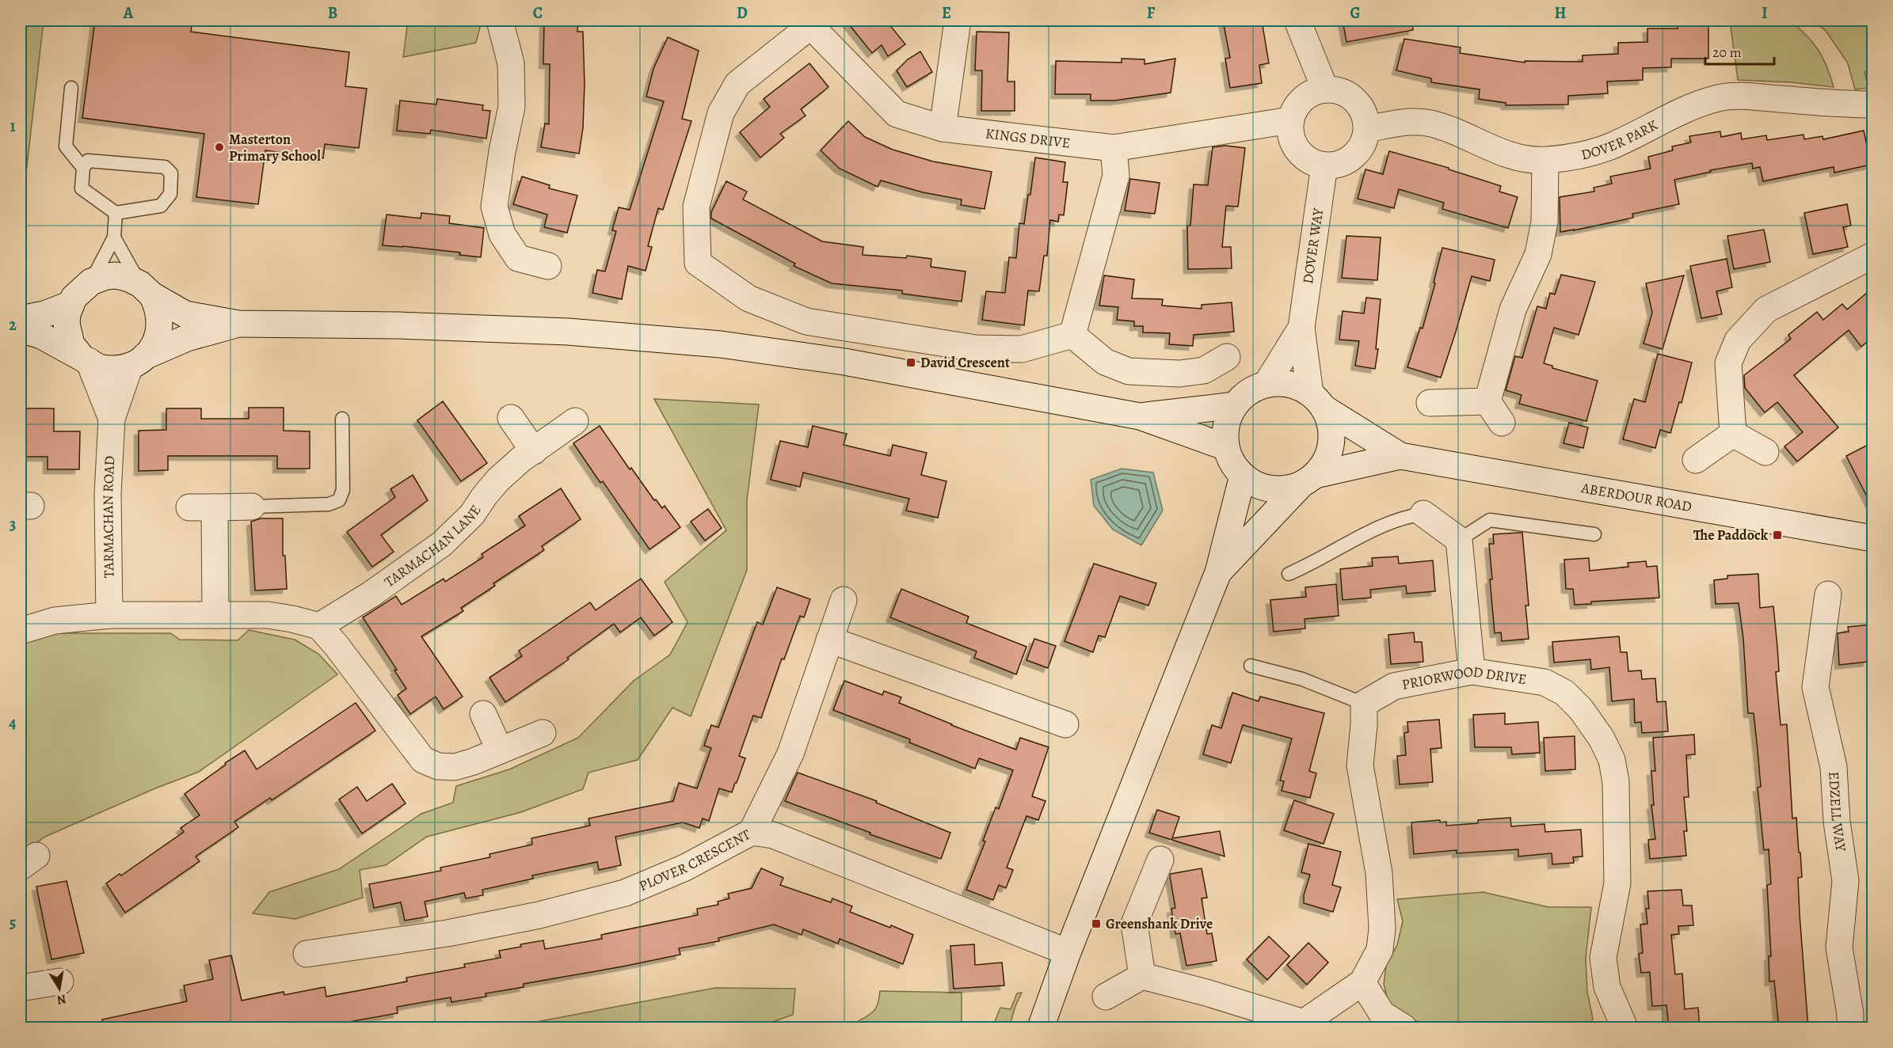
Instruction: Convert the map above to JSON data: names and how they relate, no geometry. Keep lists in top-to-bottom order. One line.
{"streets":{"street":["KINGS DRIVE","DOVER PARK","DOVER WAY","ABERDOUR ROAD","TARMACHAN ROAD","TARMACHAN LANE","PRIORWOOD DRIVE","EDZELL WAY","PLOVER CRESCENT"]},"crossings":[["KINGS DRIVE","DOVER PARK"],["KINGS DRIVE","DOVER WAY"],["DOVER PARK","DOVER WAY"]],"places":{"other":["Masterton Primary School"],"transit":["David Crescent","The Paddock","Greenshank Drive"]},"scale_bar":"20 m","north":"bottom","grid":{"columns":["A","B","C","D","E","F","G","H","I"],"rows":["1","2","3","4","5"]}}
